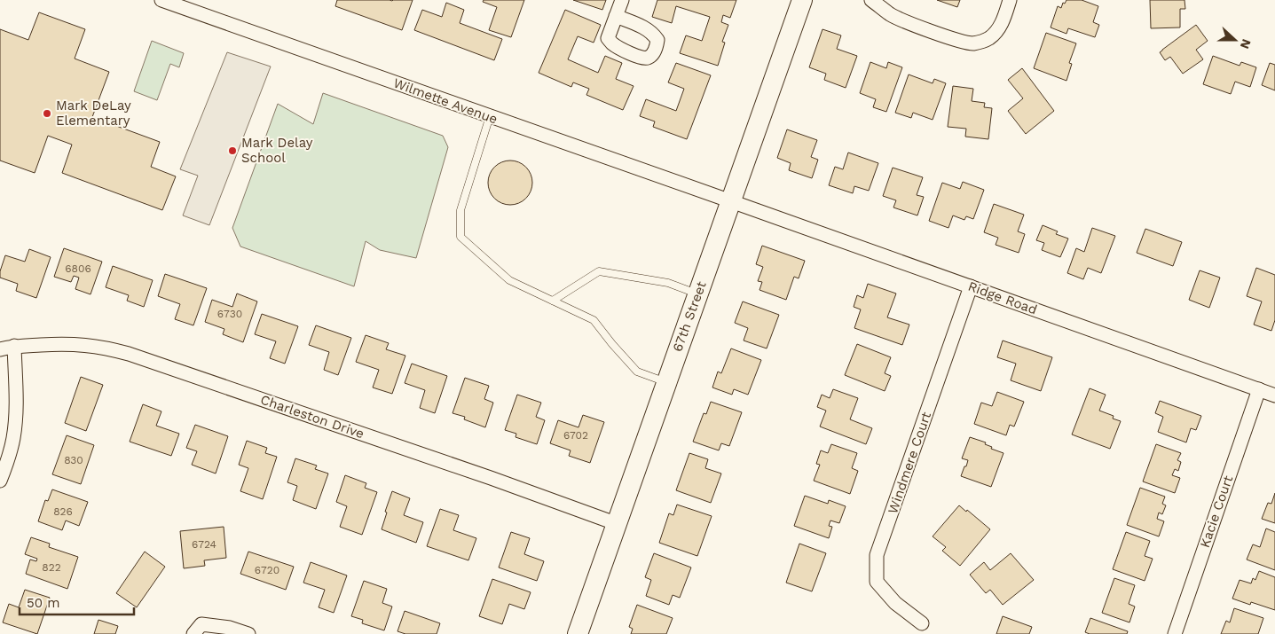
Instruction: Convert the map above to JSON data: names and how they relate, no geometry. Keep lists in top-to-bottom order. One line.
{"streets":{"street":["Wilmette Avenue","Ridge Road","67th Street","Charleston Drive","Windmere Court","Kacie Court"]},"crossings":[["Wilmette Avenue","Ridge Road"],["Wilmette Avenue","67th Street"],["Ridge Road","67th Street"],["Ridge Road","Windmere Court"],["Ridge Road","Kacie Court"],["67th Street","Charleston Drive"]],"places":["Mark DeLay Elementary","Mark Delay School"],"house_numbers":["6806","6730","6702","830","826","6724","822","6720"],"scale_bar":"50 m","north":"right"}
